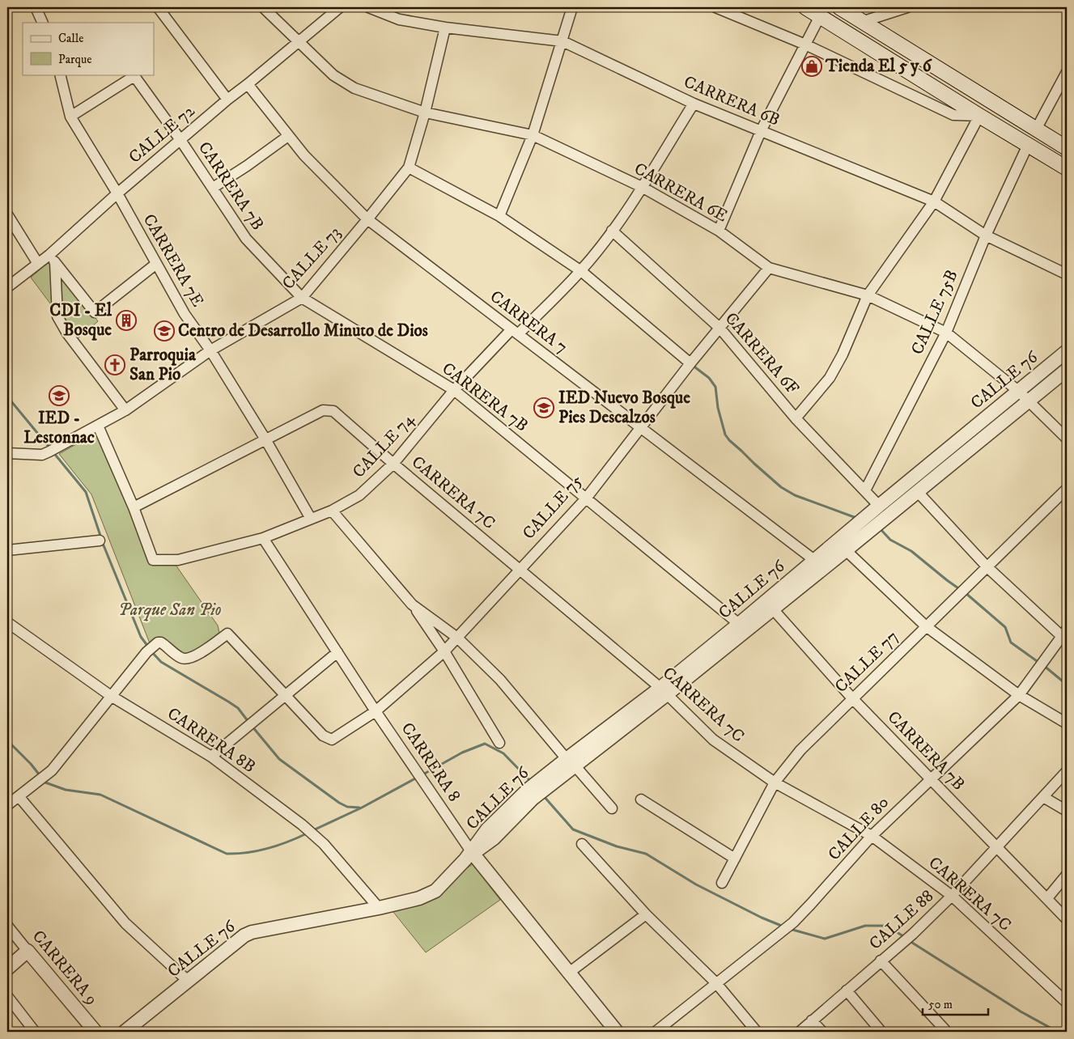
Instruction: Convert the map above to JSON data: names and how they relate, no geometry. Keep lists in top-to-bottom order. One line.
{"streets":{"street":["CARRERA 6B","CALLE 72","CARRERA 7B","CARRERA 6E","CALLE 73","CARRERA 7E","CALLE 75B","CARRERA 7","CARRERA 6F","CALLE 76","CALLE 74","CARRERA 7C","CALLE 75","CALLE 77","CARRERA 8B","CARRERA 8","CALLE 80","CALLE 88","CARRERA 9"]},"crossings":[["CARRERA 6B","CALLE 73"],["CARRERA 6B","CALLE 75B"],["CARRERA 6B","CALLE 74"],["CALLE 72","CARRERA 7B"],["CALLE 72","CARRERA 6E"],["CALLE 72","CARRERA 7E"],["CALLE 72","CARRERA 7"],["CARRERA 7B","CALLE 73"],["CARRERA 7B","CARRERA 7E"],["CARRERA 7B","CALLE 76"],["CARRERA 7B","CALLE 74"],["CARRERA 7B","CALLE 75"],["CARRERA 7B","CALLE 77"],["CARRERA 7B","CALLE 80"],["CARRERA 7B","CALLE 88"],["CARRERA 6E","CALLE 73"],["CARRERA 6E","CALLE 75B"],["CARRERA 6E","CALLE 76"],["CARRERA 6E","CALLE 74"],["CARRERA 6E","CALLE 75"],["CALLE 73","CARRERA 7E"],["CALLE 73","CARRERA 7"],["CARRERA 7E","CALLE 74"],["CARRERA 7E","CARRERA 7C"],["CALLE 75B","CARRERA 6F"],["CARRERA 7","CALLE 76"],["CARRERA 7","CALLE 74"],["CARRERA 7","CALLE 75"],["CARRERA 6F","CALLE 76"],["CARRERA 6F","CALLE 74"],["CARRERA 6F","CALLE 75"],["CALLE 76","CARRERA 7C"],["CALLE 76","CARRERA 8B"],["CALLE 76","CARRERA 8"],["CALLE 74","CARRERA 7C"],["CALLE 74","CARRERA 8"],["CARRERA 7C","CALLE 75"],["CARRERA 7C","CALLE 77"],["CARRERA 7C","CALLE 80"],["CARRERA 7C","CALLE 88"],["CALLE 75","CARRERA 8"]],"parks":["Parque San Pio"],"places":{"shop":["Tienda El 5 y 6"],"building":["CDI - El Bosque"],"school or university":["Centro de Desarrollo Minuto de Dios","IED - Lestonnac","IED Nuevo Bosque Pies Descalzos"],"church":["Parroquia San Pio"]},"legend":["Calle","Parque"],"scale_bar":"50 m"}
